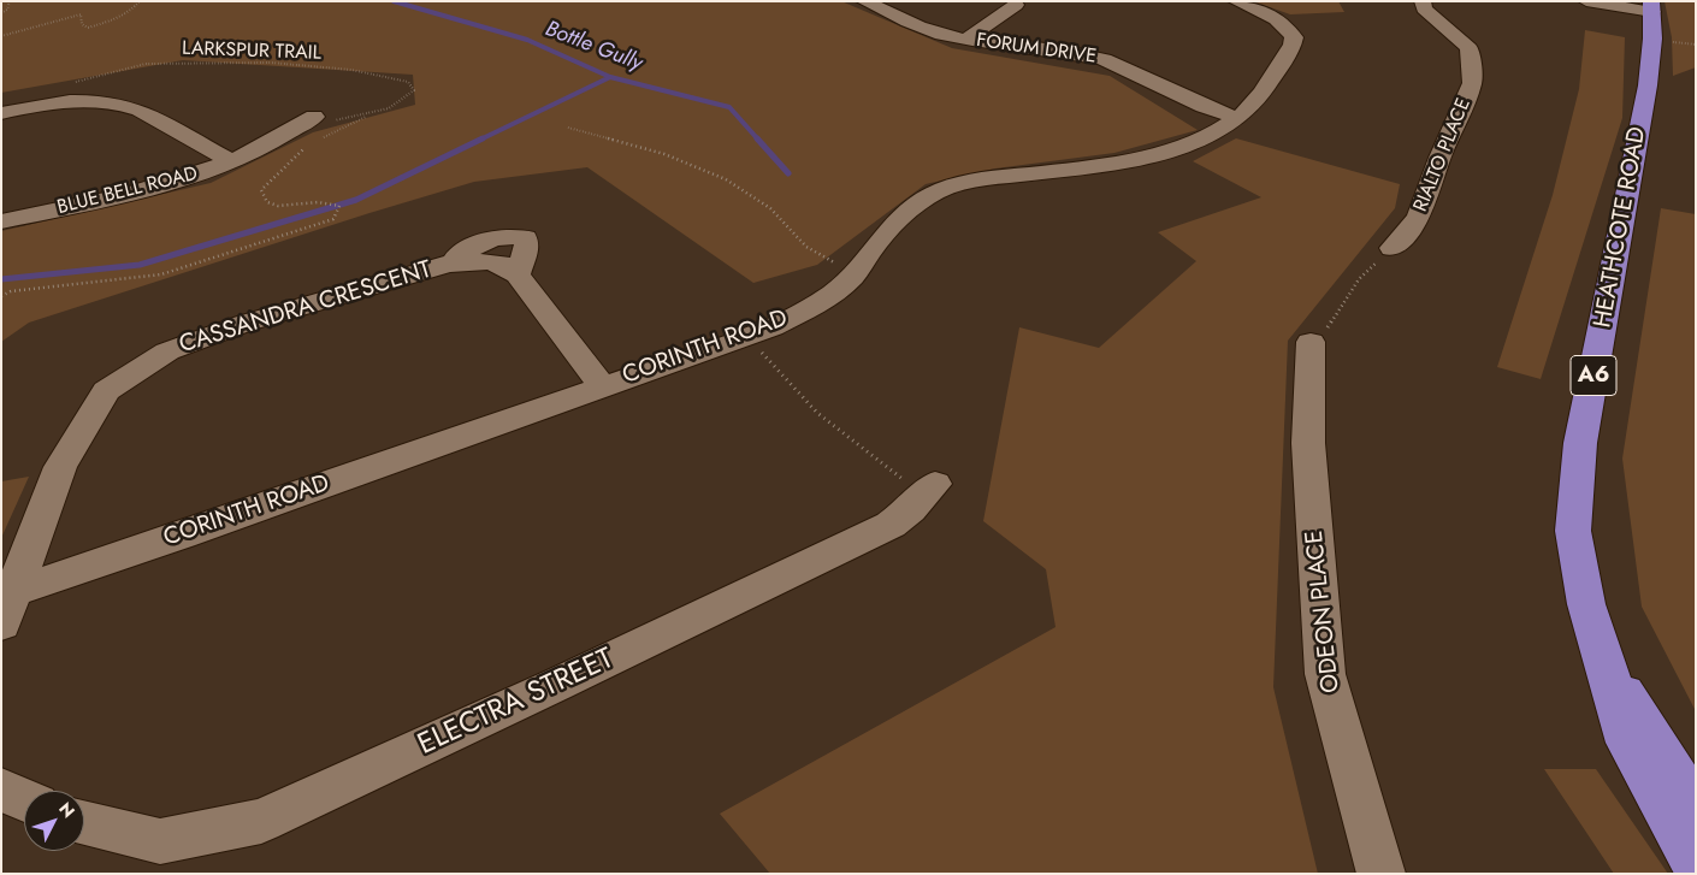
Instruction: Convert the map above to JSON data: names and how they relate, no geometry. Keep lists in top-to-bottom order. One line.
{"streets":{"highway":["HEATHCOTE ROAD","A6"],"street":["FORUM DRIVE","RIALTO PLACE","BLUE BELL ROAD","CASSANDRA CRESCENT","CORINTH ROAD","ODEON PLACE","ELECTRA STREET"],"path":["LARKSPUR TRAIL"]},"crossings":[["FORUM DRIVE","CORINTH ROAD"],["LARKSPUR TRAIL","BLUE BELL ROAD"],["CASSANDRA CRESCENT","CORINTH ROAD"]],"water":["Bottle Gully"],"north":"top right"}
